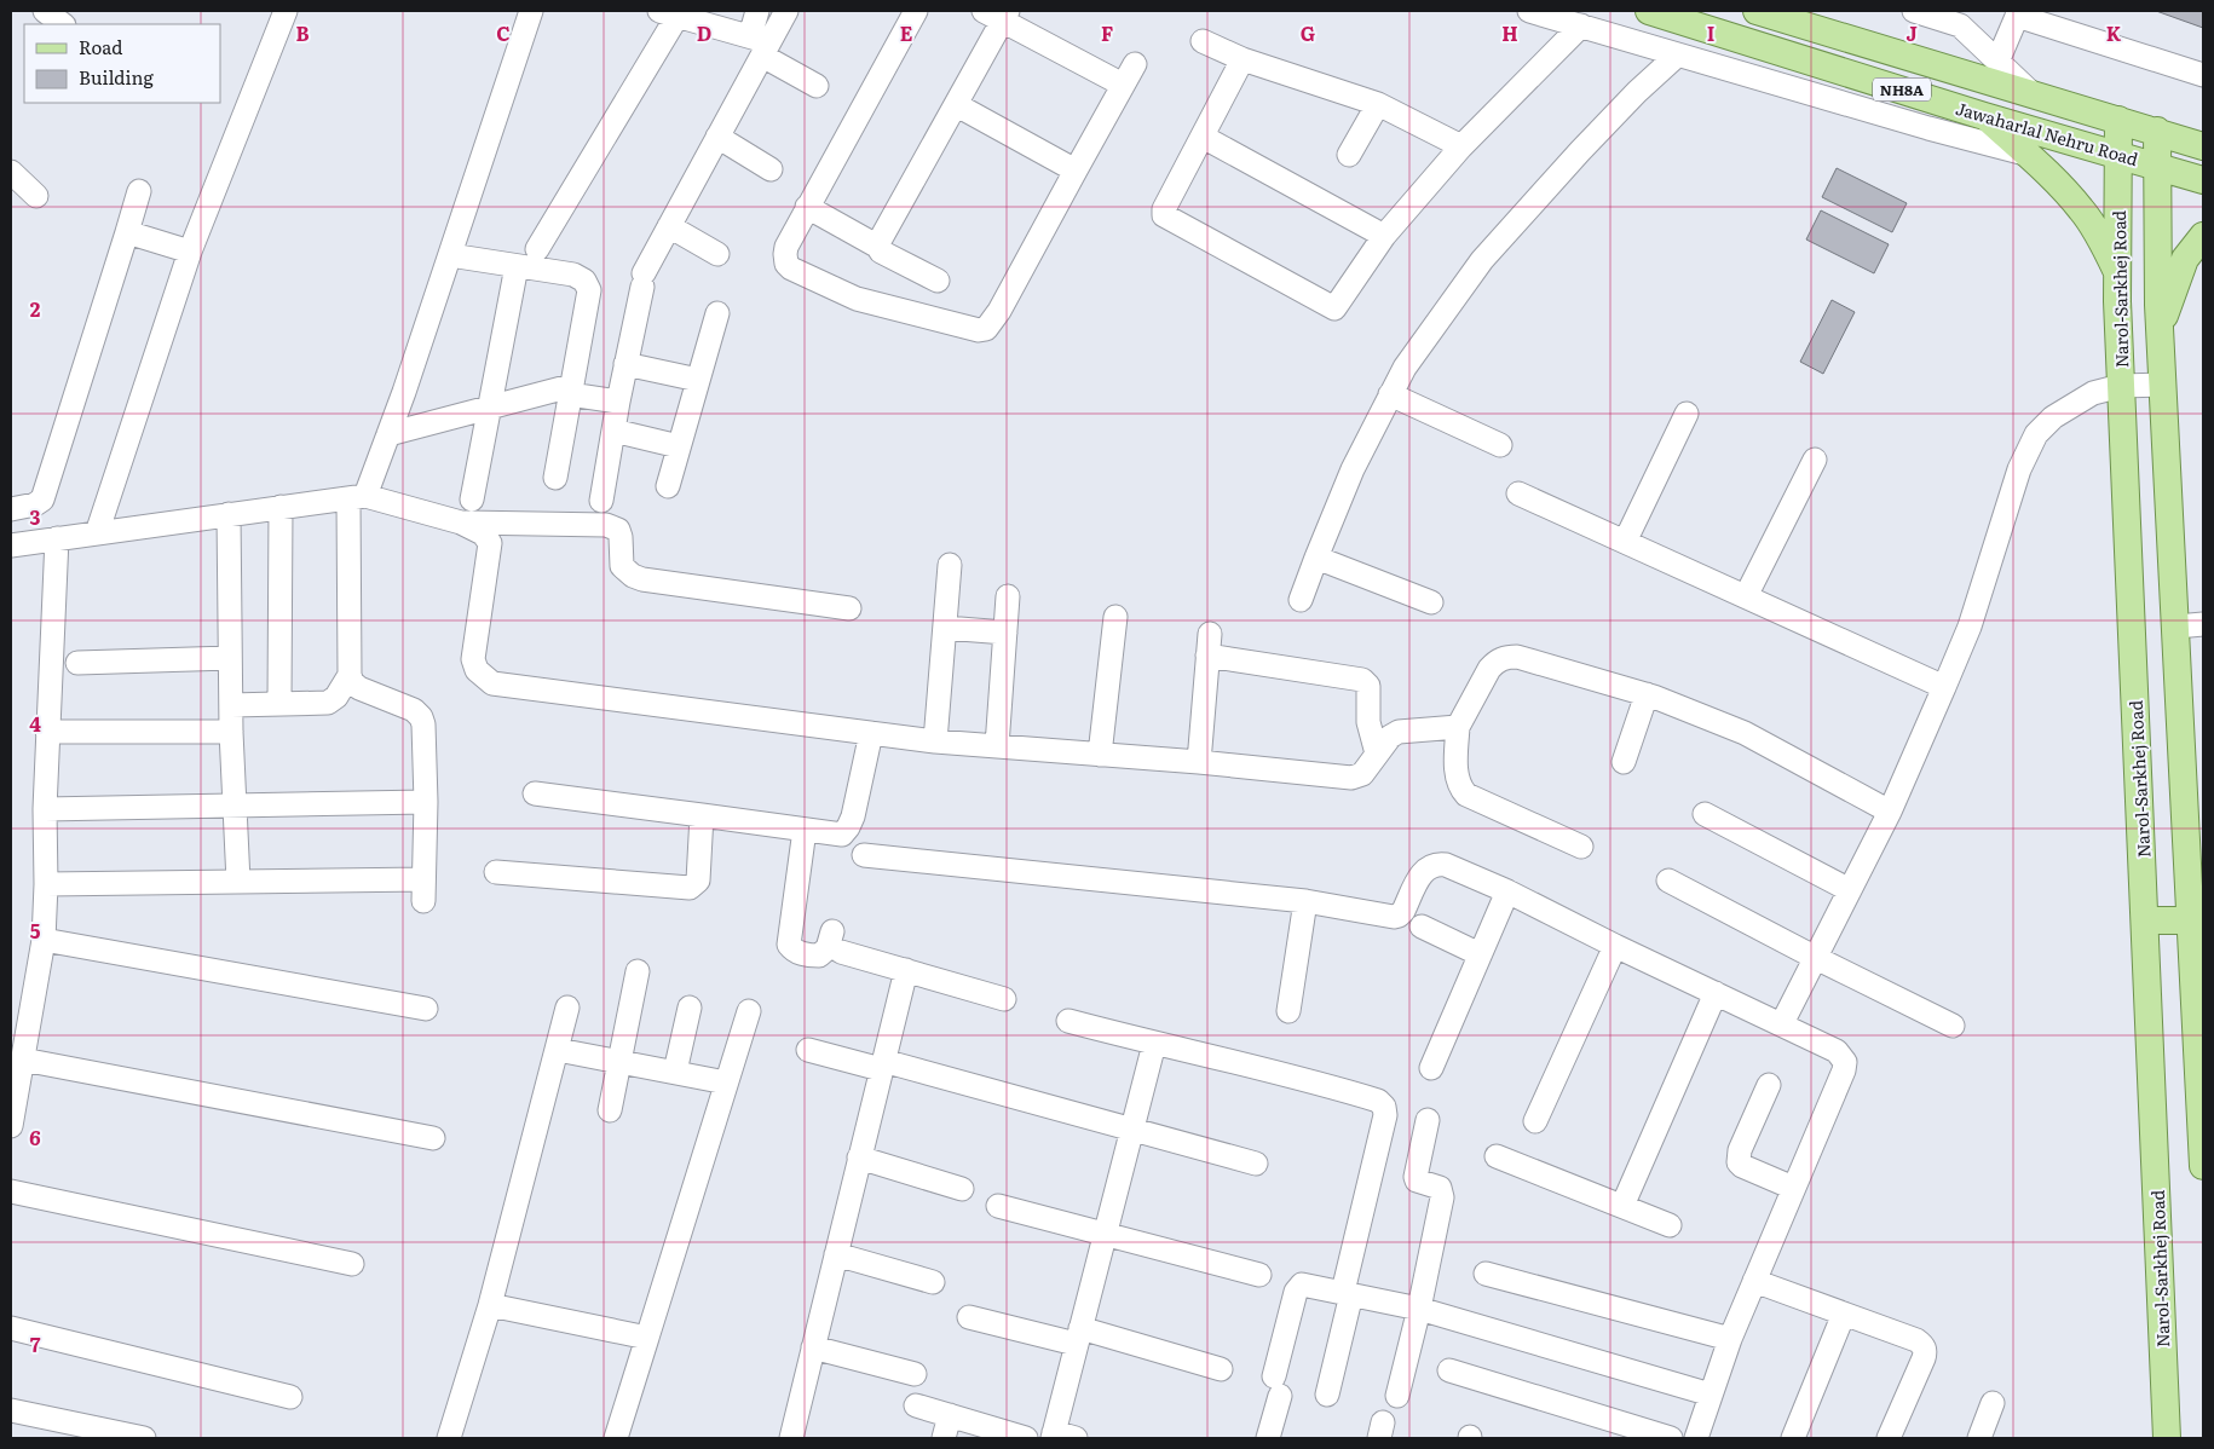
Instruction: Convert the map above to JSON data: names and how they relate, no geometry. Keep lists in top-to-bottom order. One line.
{"streets":{"main road":["NH8A","Jawaharlal Nehru Road","Narol-Sarkhej Road"]},"crossings":[["Jawaharlal Nehru Road","Narol-Sarkhej Road"]],"legend":["Road","Building"],"grid":{"columns":["B","C","D","E","F","G","H","I","J","K"],"rows":["2","3","4","5","6","7"]}}
